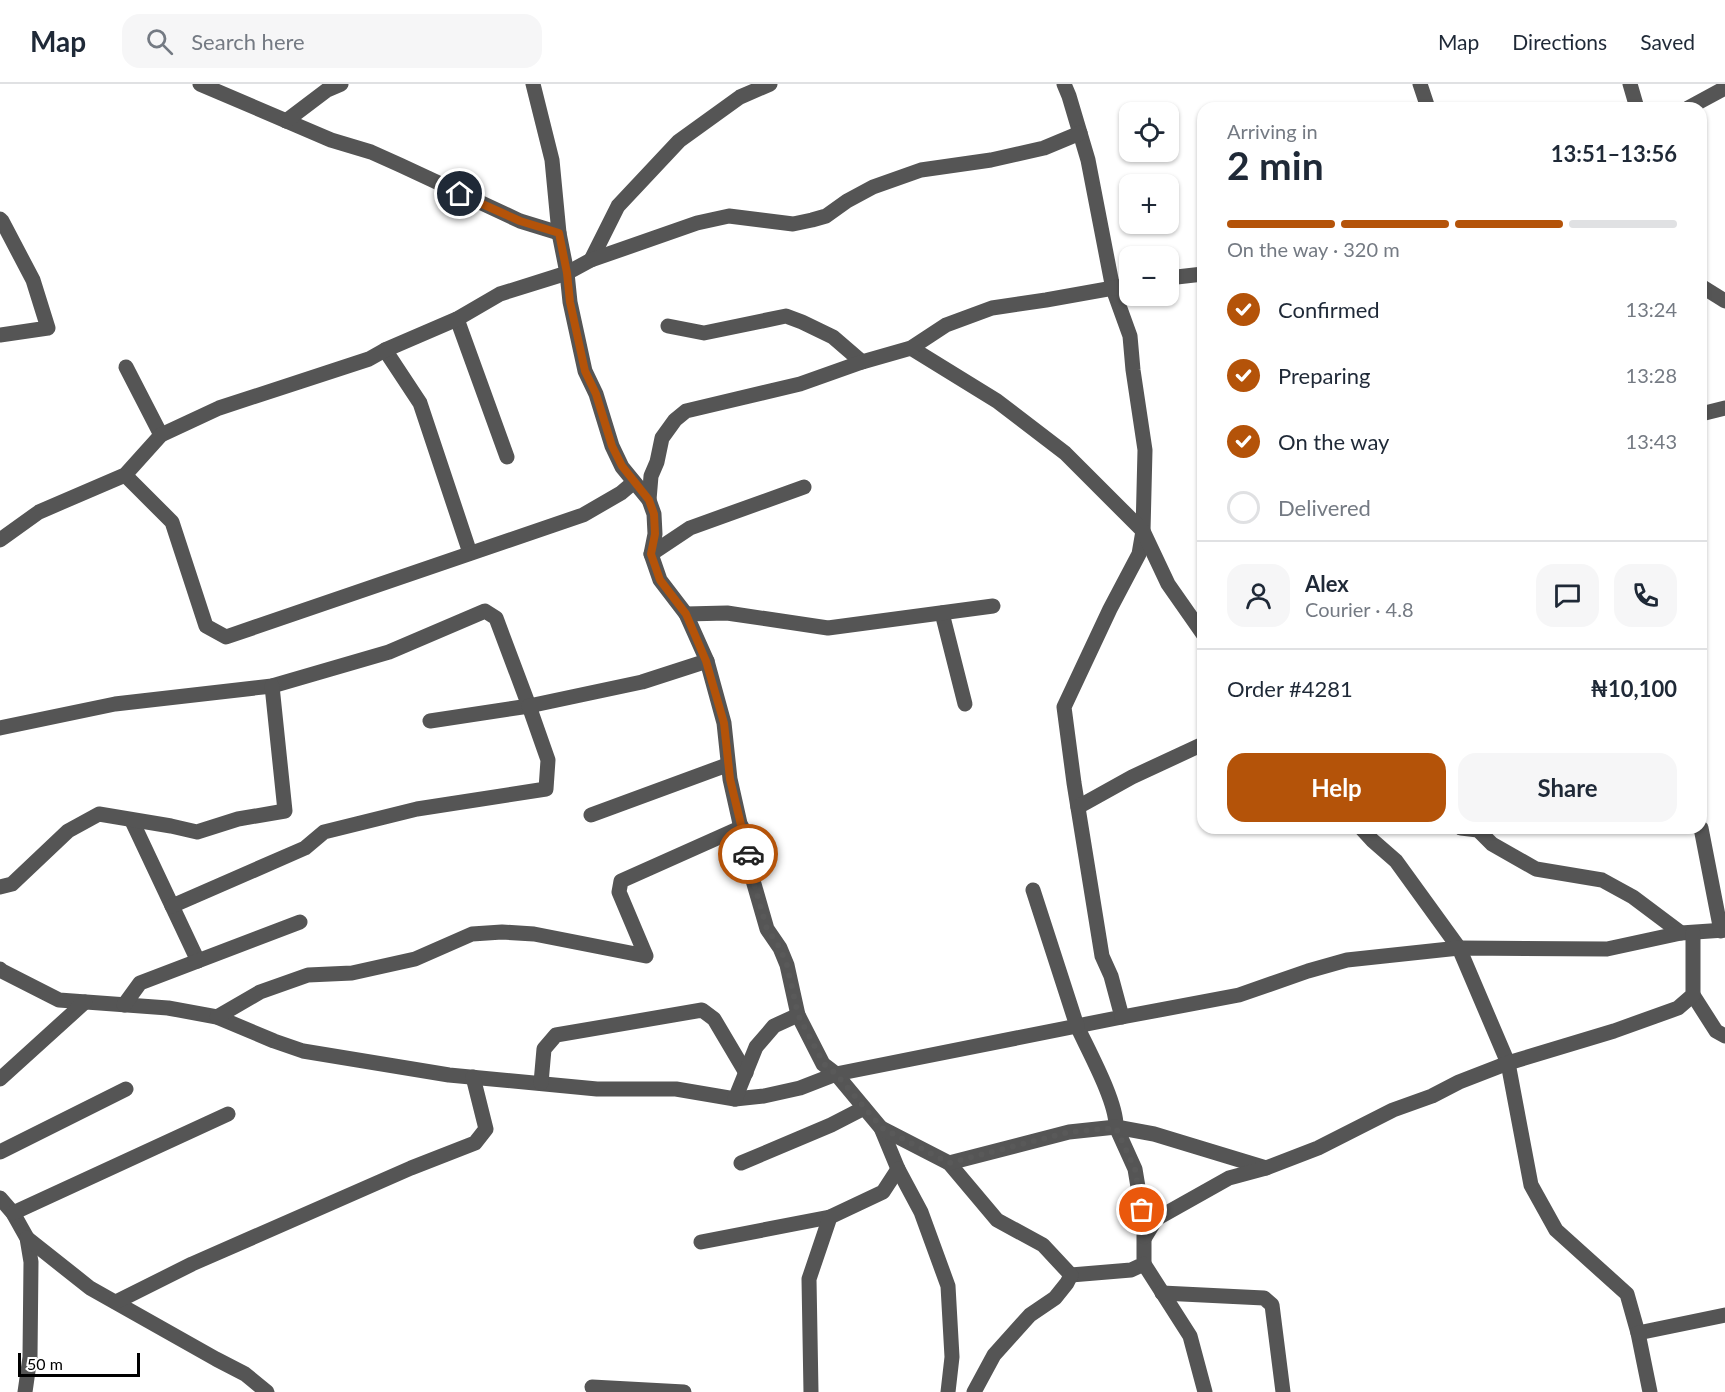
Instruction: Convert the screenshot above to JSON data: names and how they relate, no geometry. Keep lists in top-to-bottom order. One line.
{"scale_bar":"50 m","page":{"header":"Map","search":"Search here","nav":["Map","Directions","Saved"],"map_buttons":["+","−"],"heading":["2 min","Arriving in","13:51–13:56"],"panel":["Alex","Courier · 4.8","Order #4281","₦10,100"],"bar":"On the way · 320 m","list":[["Confirmed","13:24"],["Preparing","13:28"],["On the way","13:43"],"Delivered"],"buttons":["Help","Share"],"scale":"50 m"}}
